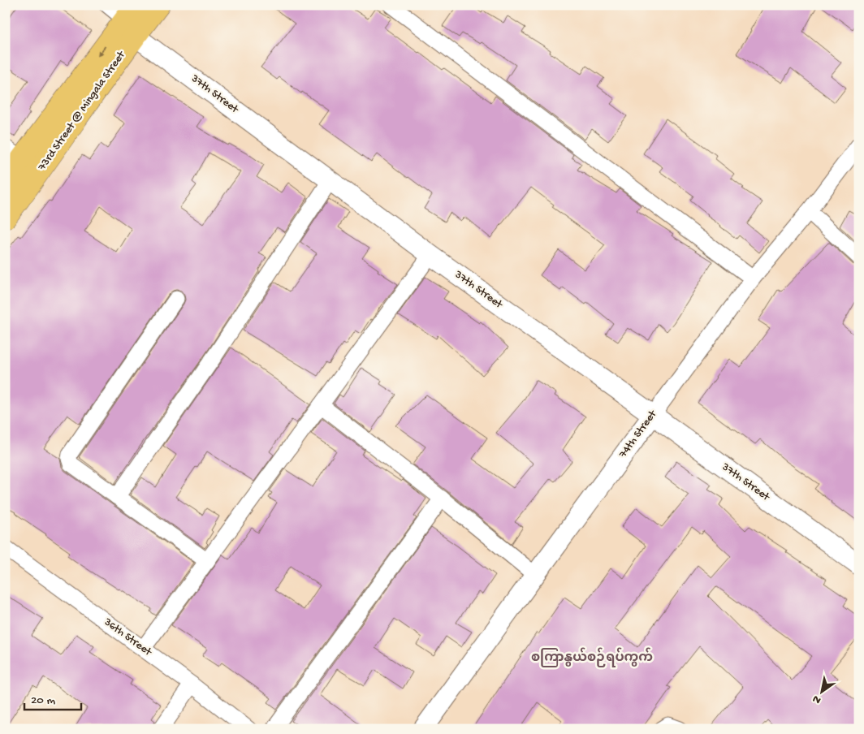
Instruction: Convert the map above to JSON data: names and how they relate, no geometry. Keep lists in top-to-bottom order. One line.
{"streets":{"main road":["73rd Street @ Mingala Street"],"street":["37th Street","74th Street","36th Street"]},"crossings":[["37th Street","73rd Street @ Mingala Street"],["37th Street","74th Street"]],"districts":["စကြာနွယ်စဉ်ရပ်ကွက်"],"scale_bar":"20 m","north":"bottom left"}
